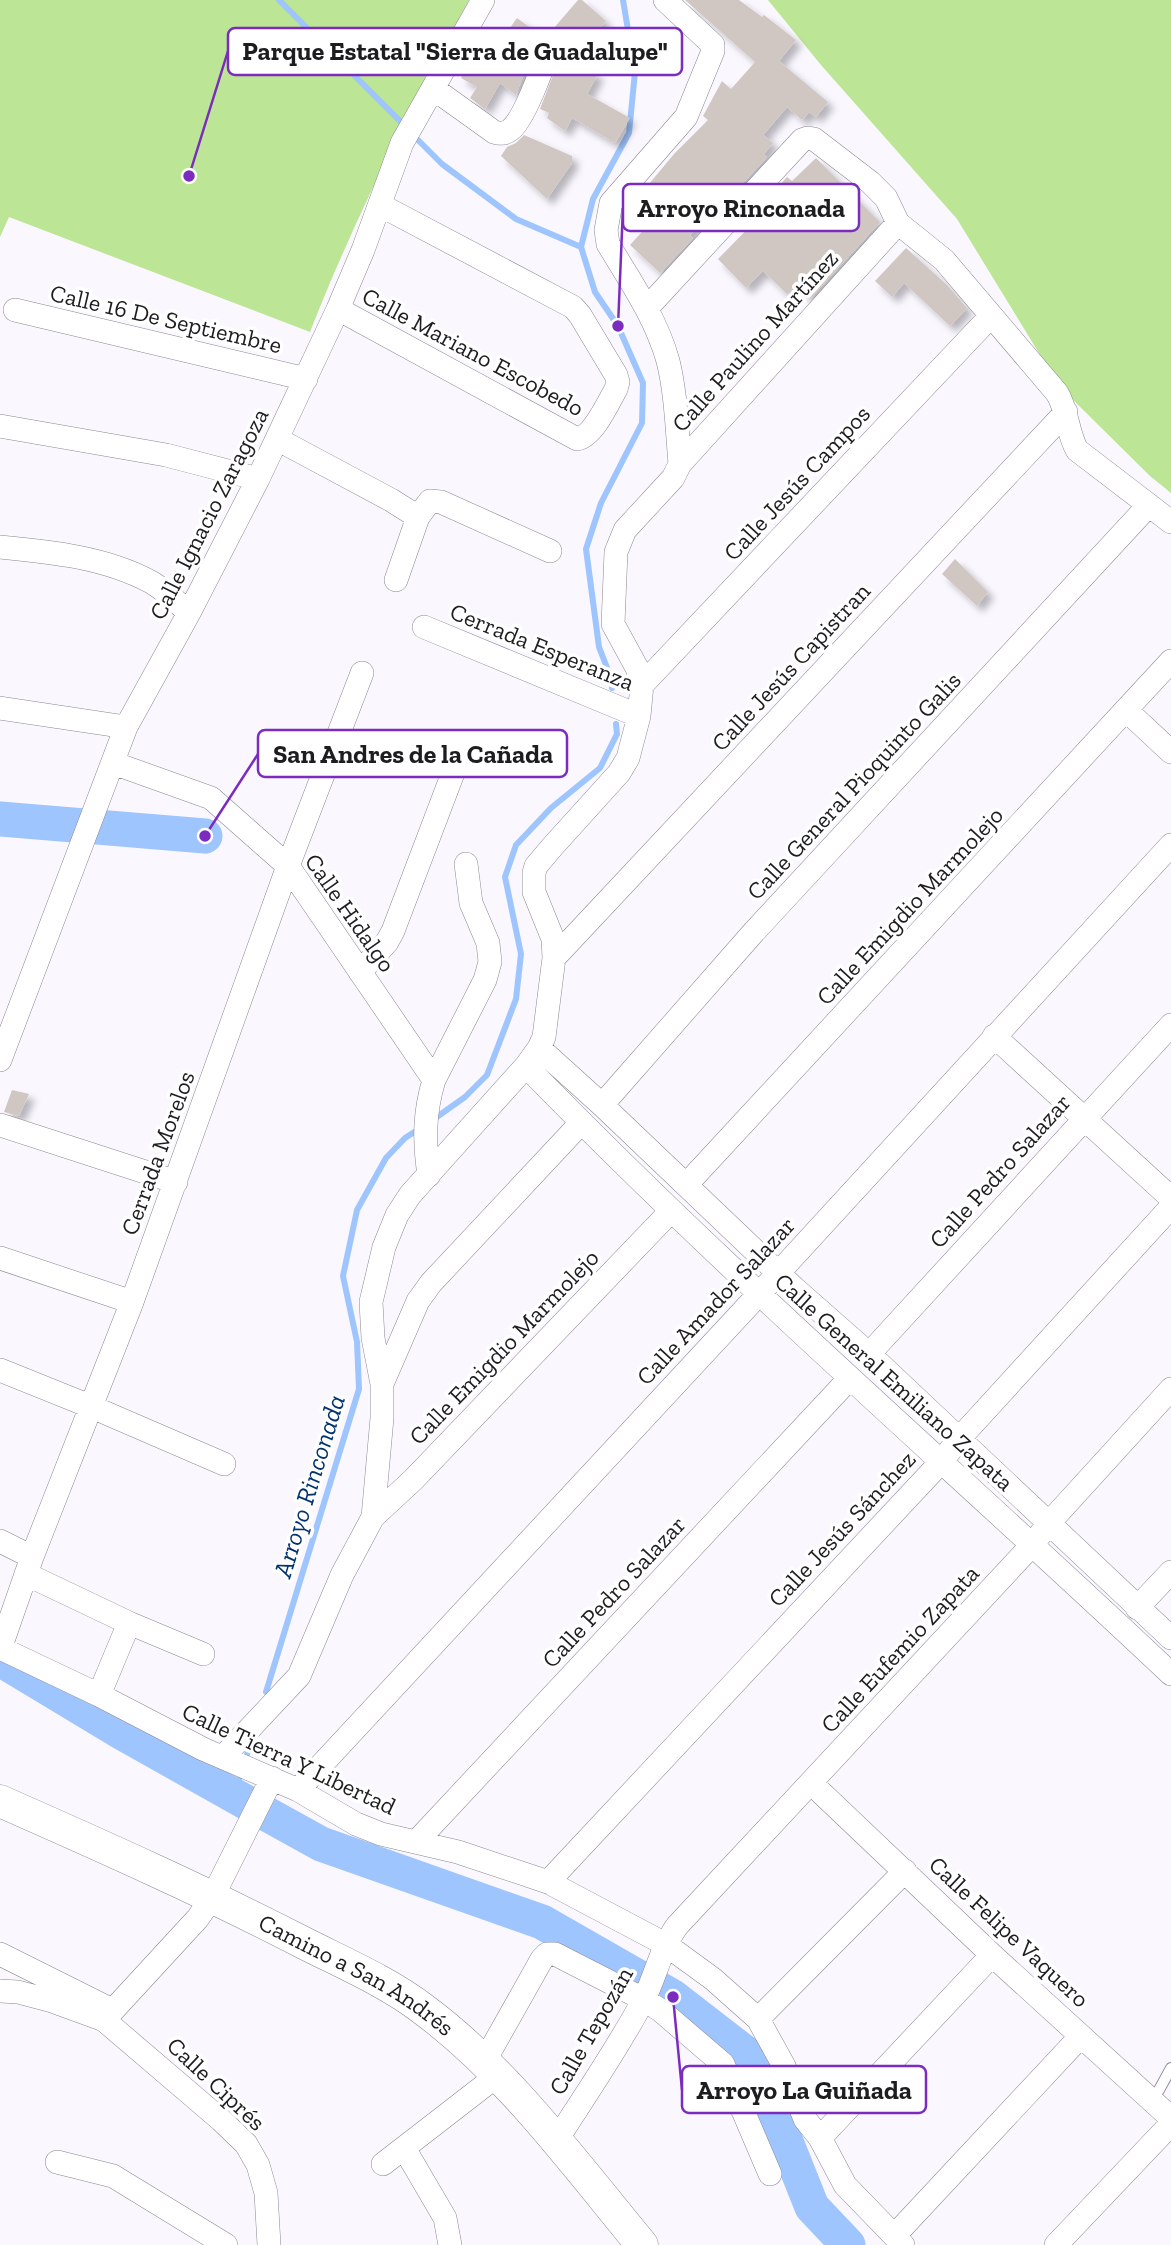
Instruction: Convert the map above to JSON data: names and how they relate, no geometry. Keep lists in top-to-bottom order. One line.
{"streets":{"street":["Calle 16 De Septiembre","Calle Paulino Martínez","Calle Mariano Escobedo","Calle Jesús Campos","Calle Ignacio Zaragoza","Cerrada Esperanza","Calle Jesús Capistran","Calle General Pioquinto Galis","Calle Emigdio Marmolejo","Calle Hidalgo","Cerrada Morelos","Calle Pedro Salazar","Calle Amador Salazar","Calle General Emiliano Zapata","Calle Jesús Sánchez","Calle Eufemio Zapata","Calle Tierra Y Libertad","Calle Felipe Vaquero","Camino a San Andrés","Calle Tepozán","Calle Ciprés"]},"crossings":[["Calle 16 De Septiembre","Calle Ignacio Zaragoza"],["Calle Paulino Martínez","Calle Jesús Campos"],["Calle Mariano Escobedo","Calle Ignacio Zaragoza"],["Calle Ignacio Zaragoza","Calle Hidalgo"],["Calle General Pioquinto Galis","Calle General Emiliano Zapata"],["Calle Emigdio Marmolejo","Calle General Emiliano Zapata"],["Calle Hidalgo","Cerrada Morelos"],["Cerrada Morelos","Calle Tierra Y Libertad"],["Calle Pedro Salazar","Calle General Emiliano Zapata"],["Calle Pedro Salazar","Calle Tierra Y Libertad"],["Calle Amador Salazar","Calle General Emiliano Zapata"],["Calle Amador Salazar","Calle Tierra Y Libertad"],["Calle General Emiliano Zapata","Calle Jesús Sánchez"],["Calle General Emiliano Zapata","Calle Eufemio Zapata"],["Calle Jesús Sánchez","Calle Tierra Y Libertad"],["Calle Eufemio Zapata","Calle Tierra Y Libertad"],["Calle Eufemio Zapata","Calle Felipe Vaquero"],["Calle Eufemio Zapata","Calle Tepozán"],["Calle Tierra Y Libertad","Calle Tepozán"],["Camino a San Andrés","Calle Tepozán"]],"water":["Arroyo Rinconada"],"places":["Parque Estatal \"Sierra de Guadalupe\"","Arroyo Rinconada","San Andres de la Cañada","Arroyo La Guiñada"]}
